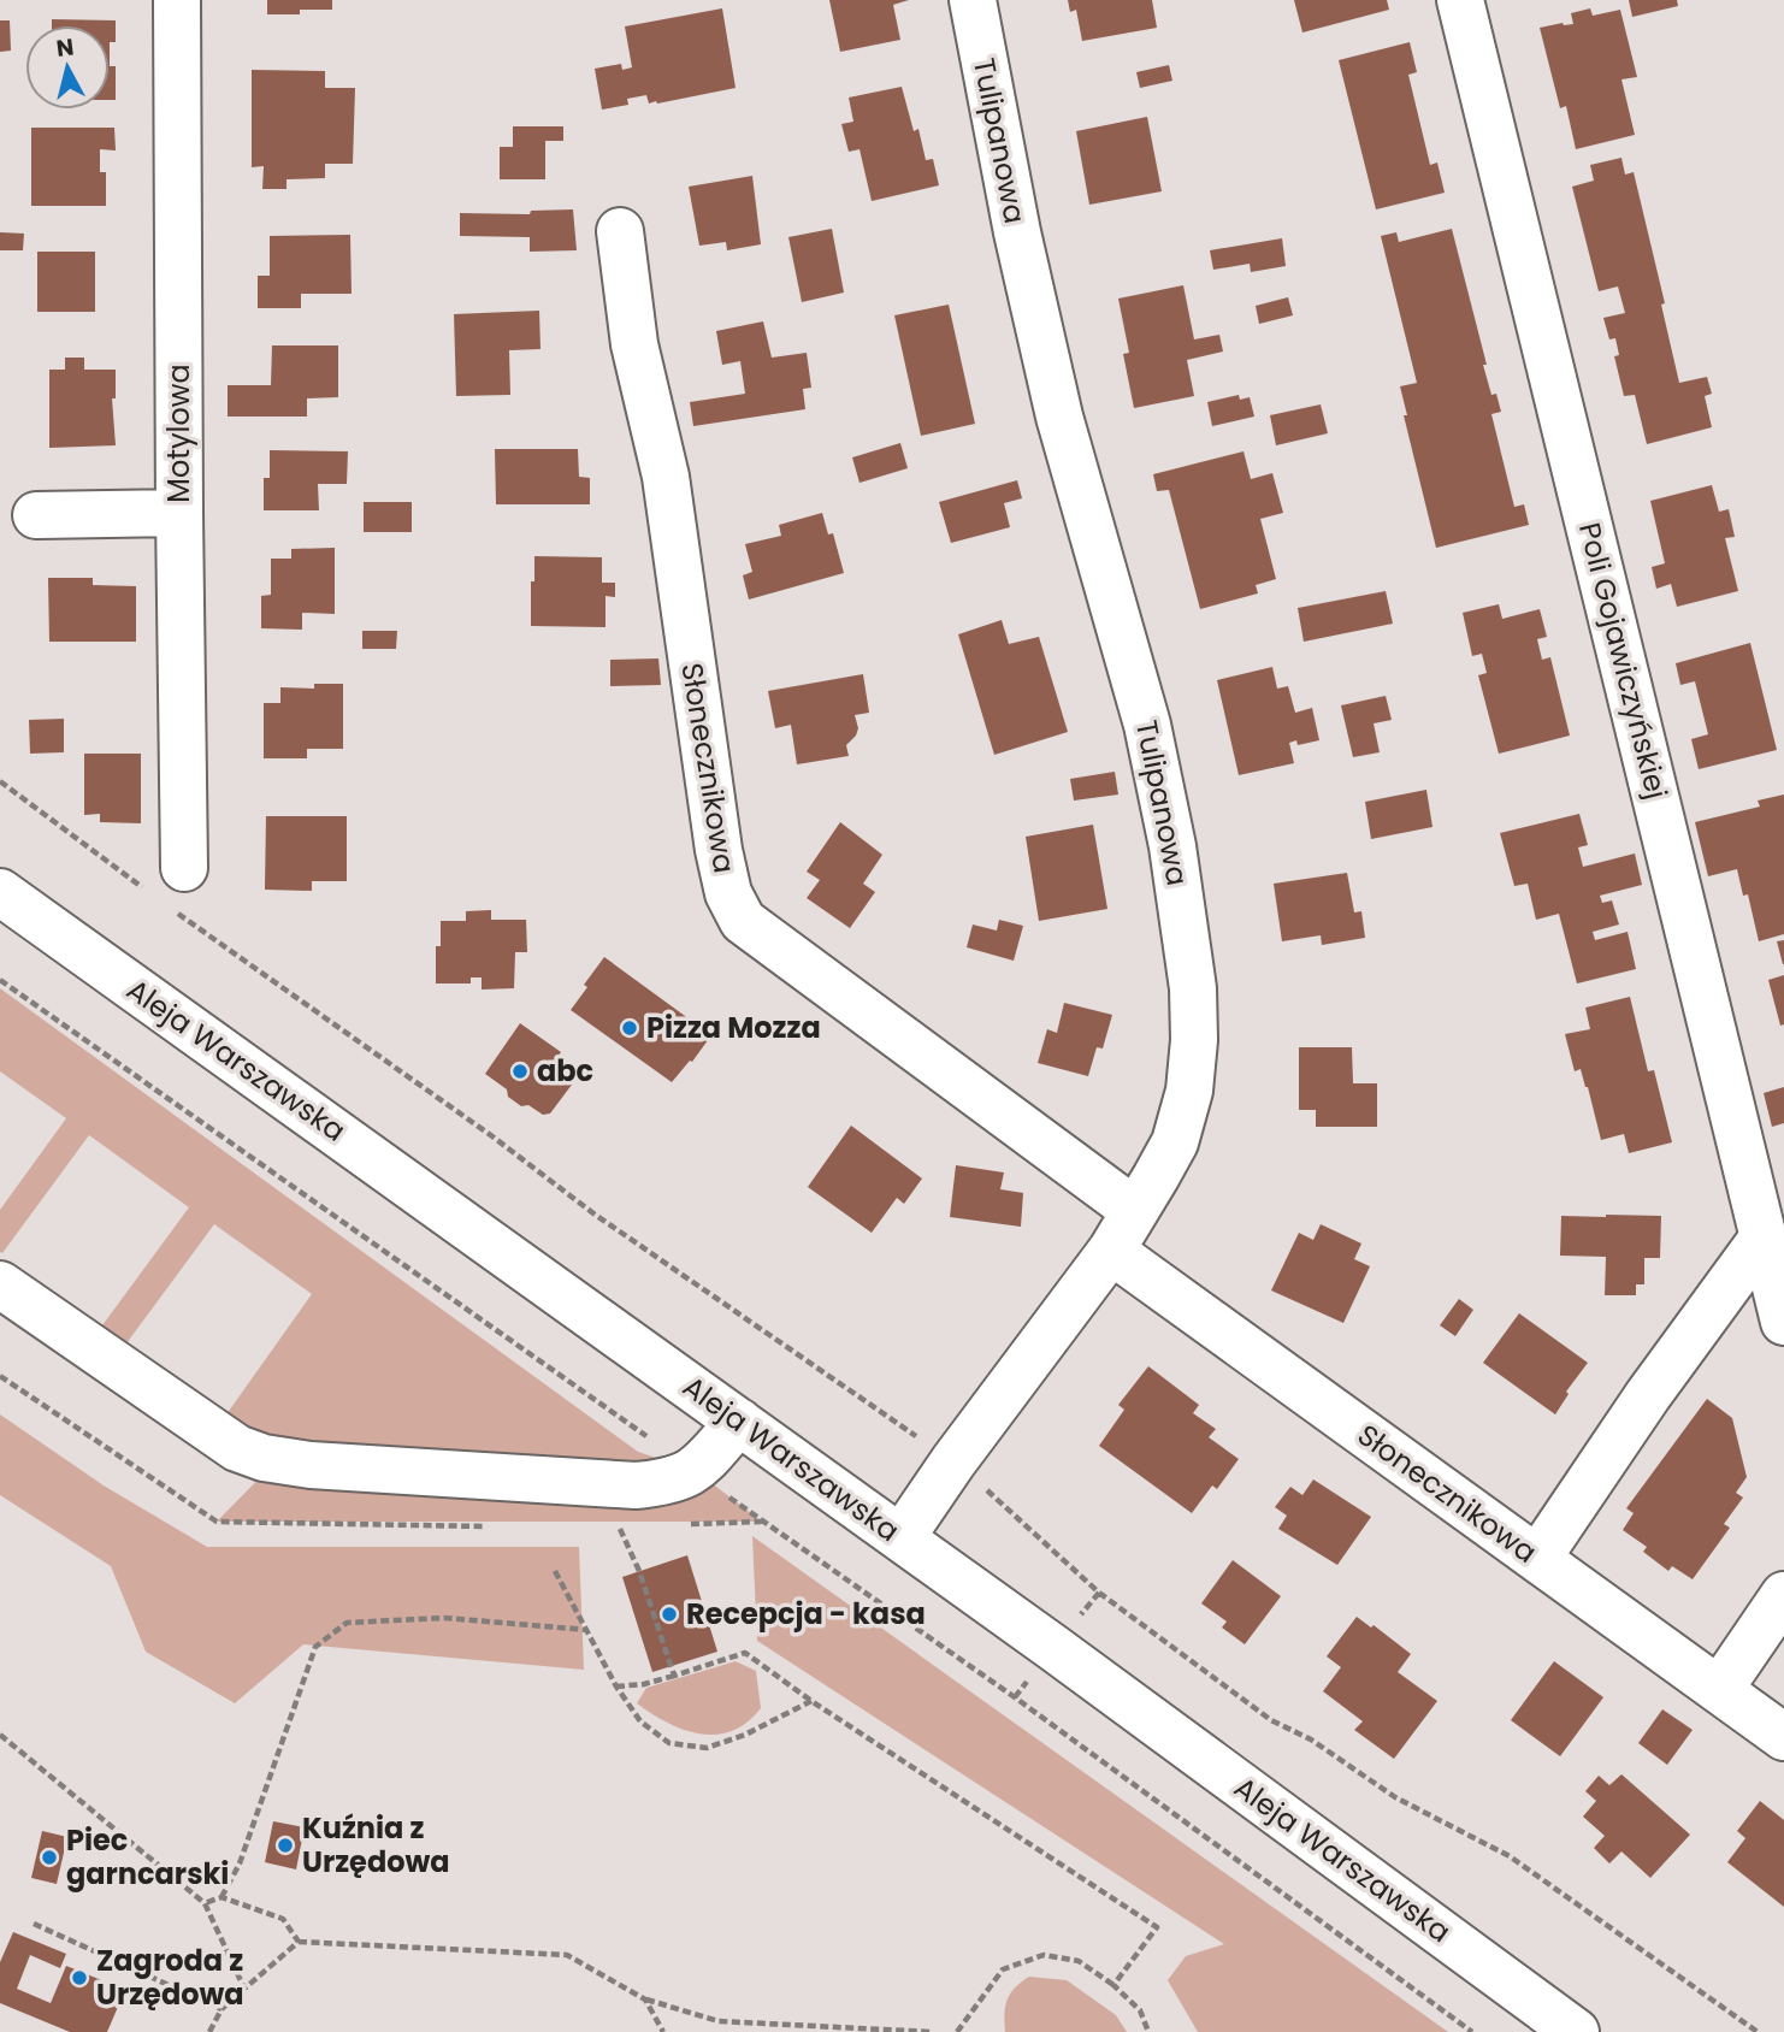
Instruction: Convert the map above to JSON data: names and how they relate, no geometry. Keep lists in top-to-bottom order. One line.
{"streets":{"street":["Tulipanowa","Motylowa","Poli Gojawiczyńskiej","Słonecznikowa","Aleja Warszawska"]},"crossings":[["Tulipanowa","Słonecznikowa"],["Tulipanowa","Aleja Warszawska"]],"places":["Pizza Mozza","abc","Recepcja - kasa","Kuźnia z Urzędowa","Piec garncarski","Zagroda z Urzędowa"],"north":"top"}
